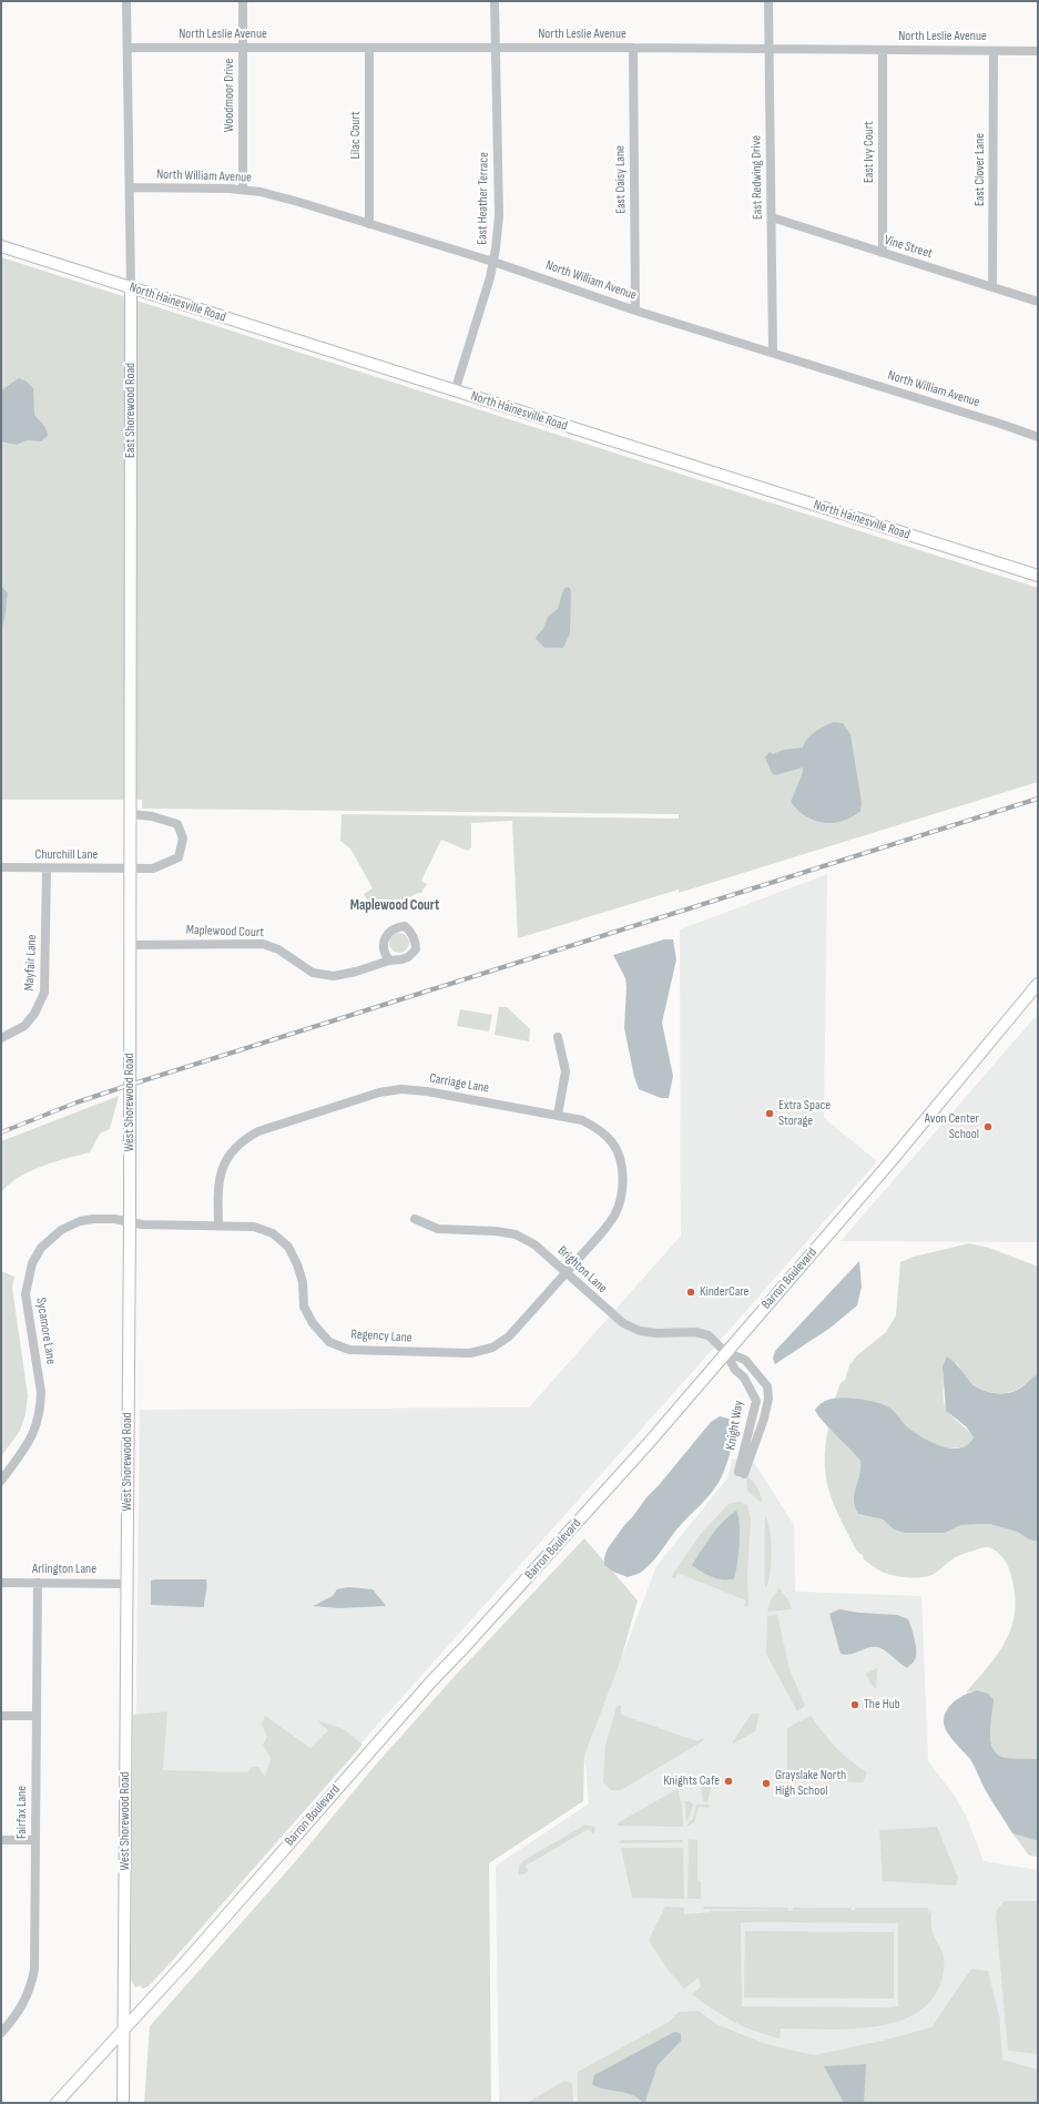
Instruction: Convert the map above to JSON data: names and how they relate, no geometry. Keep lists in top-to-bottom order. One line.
{"streets":{"main road":["North Hainesville Road","East Shorewood Road","West Shorewood Road","Barron Boulevard"],"street":["North Leslie Avenue","Woodmoor Drive","Lilac Court","East Ivy Court","East Clover Lane","North William Avenue","East Redwing Drive","East Daisy Lane","East Heather Terrace","Vine Street","Churchill Lane","Maplewood Court","Mayfair Lane","Carriage Lane","Brighton Lane","Sycamore Lane","Regency Lane","Knight Way","Arlington Lane","Fairfax Lane"]},"crossings":[["North Leslie Avenue","Woodmoor Drive"],["North Leslie Avenue","Lilac Court"],["North Leslie Avenue","East Ivy Court"],["North Leslie Avenue","East Clover Lane"],["North Leslie Avenue","East Redwing Drive"],["North Leslie Avenue","East Daisy Lane"],["North Leslie Avenue","East Heather Terrace"],["North Leslie Avenue","East Shorewood Road"],["Woodmoor Drive","North William Avenue"],["Lilac Court","North William Avenue"],["East Ivy Court","Vine Street"],["East Clover Lane","Vine Street"],["North William Avenue","East Redwing Drive"],["North William Avenue","East Daisy Lane"],["North William Avenue","East Heather Terrace"],["North William Avenue","East Shorewood Road"],["East Redwing Drive","Vine Street"],["East Heather Terrace","North Hainesville Road"],["North Hainesville Road","East Shorewood Road"],["East Shorewood Road","Churchill Lane"],["East Shorewood Road","West Shorewood Road"],["Churchill Lane","Mayfair Lane"],["Churchill Lane","West Shorewood Road"],["Maplewood Court","West Shorewood Road"],["Carriage Lane","Brighton Lane"],["Carriage Lane","Regency Lane"],["West Shorewood Road","Barron Boulevard"],["West Shorewood Road","Sycamore Lane"],["West Shorewood Road","Regency Lane"],["West Shorewood Road","Arlington Lane"],["Brighton Lane","Barron Boulevard"],["Brighton Lane","Regency Lane"],["Brighton Lane","Knight Way"],["Barron Boulevard","Knight Way"],["Sycamore Lane","Regency Lane"],["Arlington Lane","Fairfax Lane"]],"districts":["Maplewood Court"],"places":["Extra Space Storage","Avon Center School","KinderCare","The Hub","Knights Cafe","Grayslake North High School"]}
